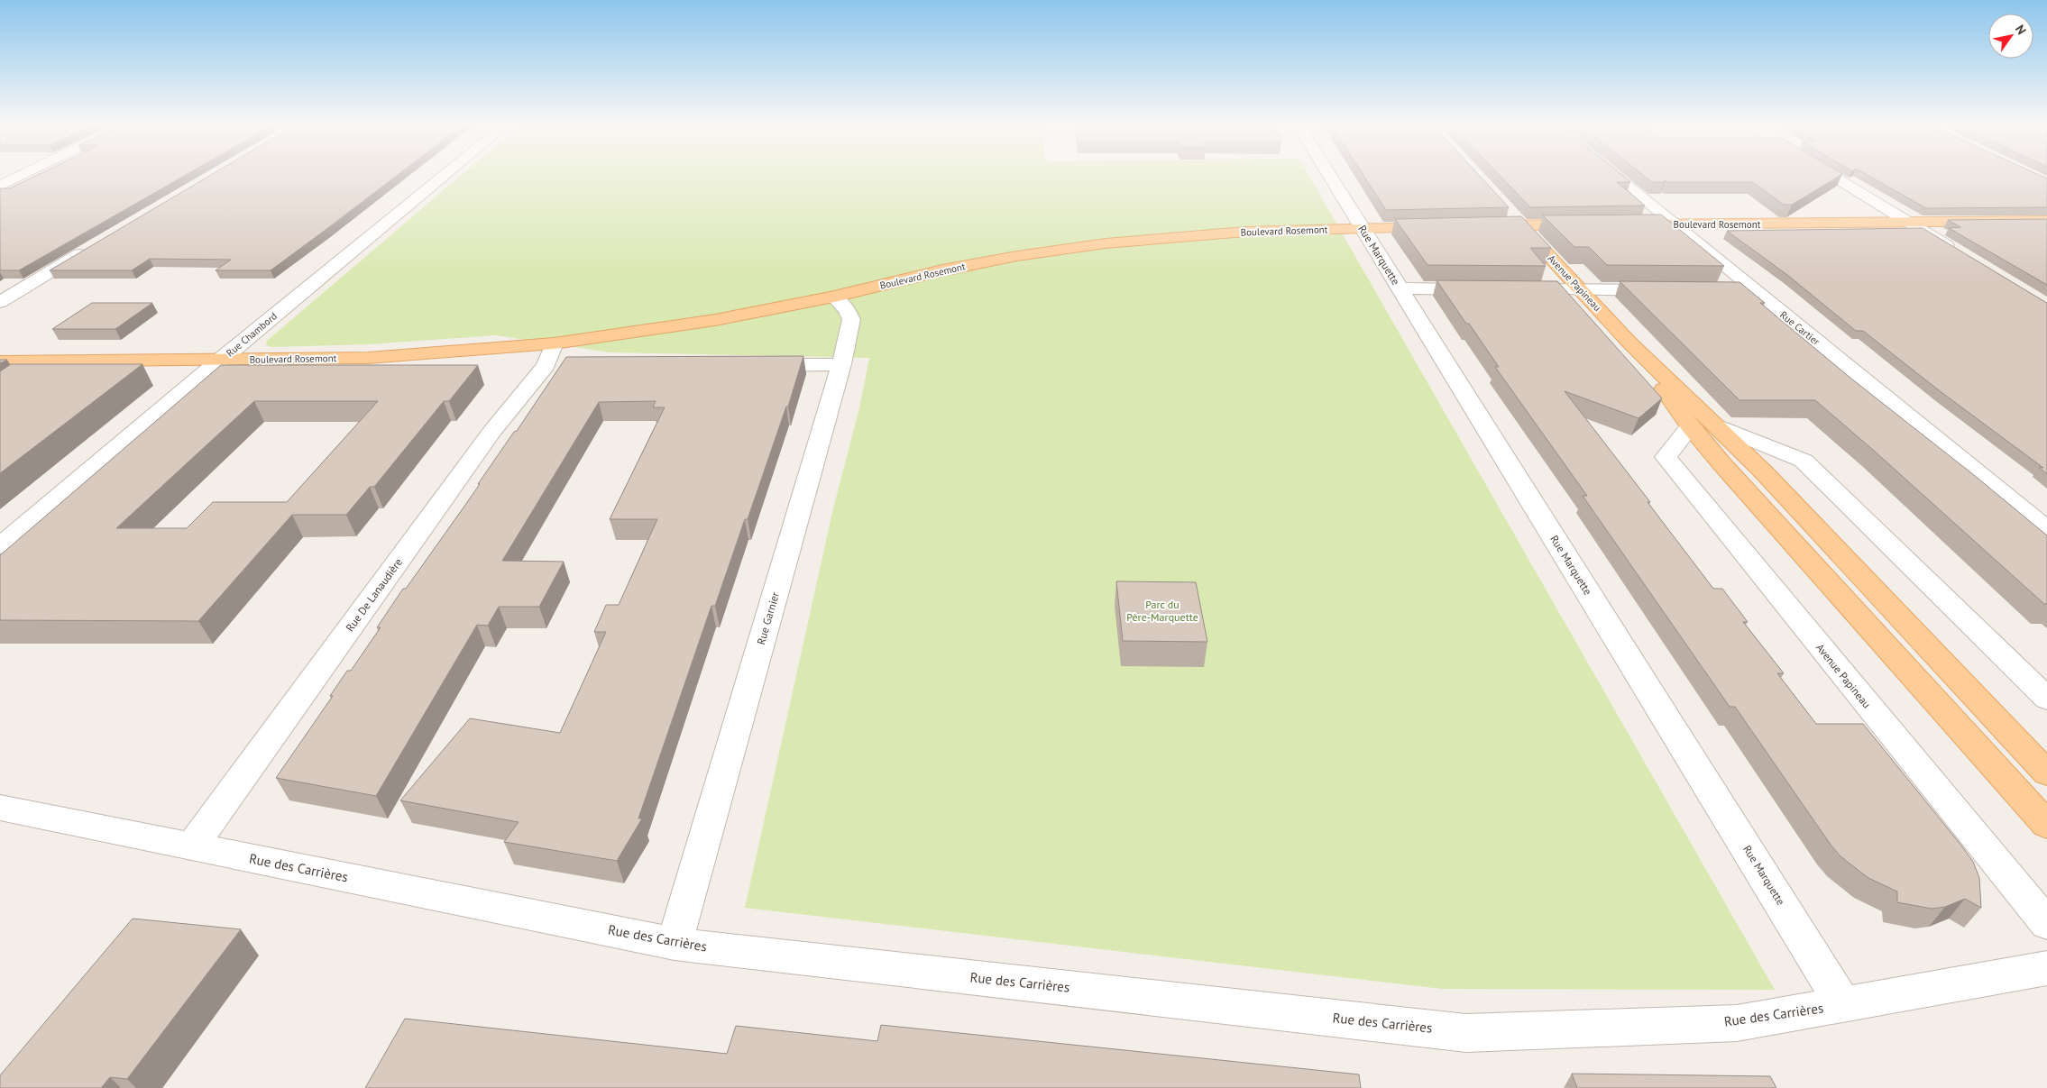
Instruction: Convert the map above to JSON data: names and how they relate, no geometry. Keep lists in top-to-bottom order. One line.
{"streets":{"main road":["Boulevard Rosemont","Avenue Papineau"],"street":["Rue Marquette","Rue Cartier","Rue Chambord","Rue De Lanaudière","Rue Garnier","Rue des Carrières"]},"crossings":[["Boulevard Rosemont","Rue Marquette"],["Boulevard Rosemont","Rue Cartier"],["Boulevard Rosemont","Rue Chambord"],["Boulevard Rosemont","Rue De Lanaudière"],["Boulevard Rosemont","Rue Garnier"],["Rue Marquette","Rue des Carrières"],["Rue De Lanaudière","Rue des Carrières"],["Rue Garnier","Rue des Carrières"]],"parks":["Parc du Père-Marquette"],"north":"top right"}
